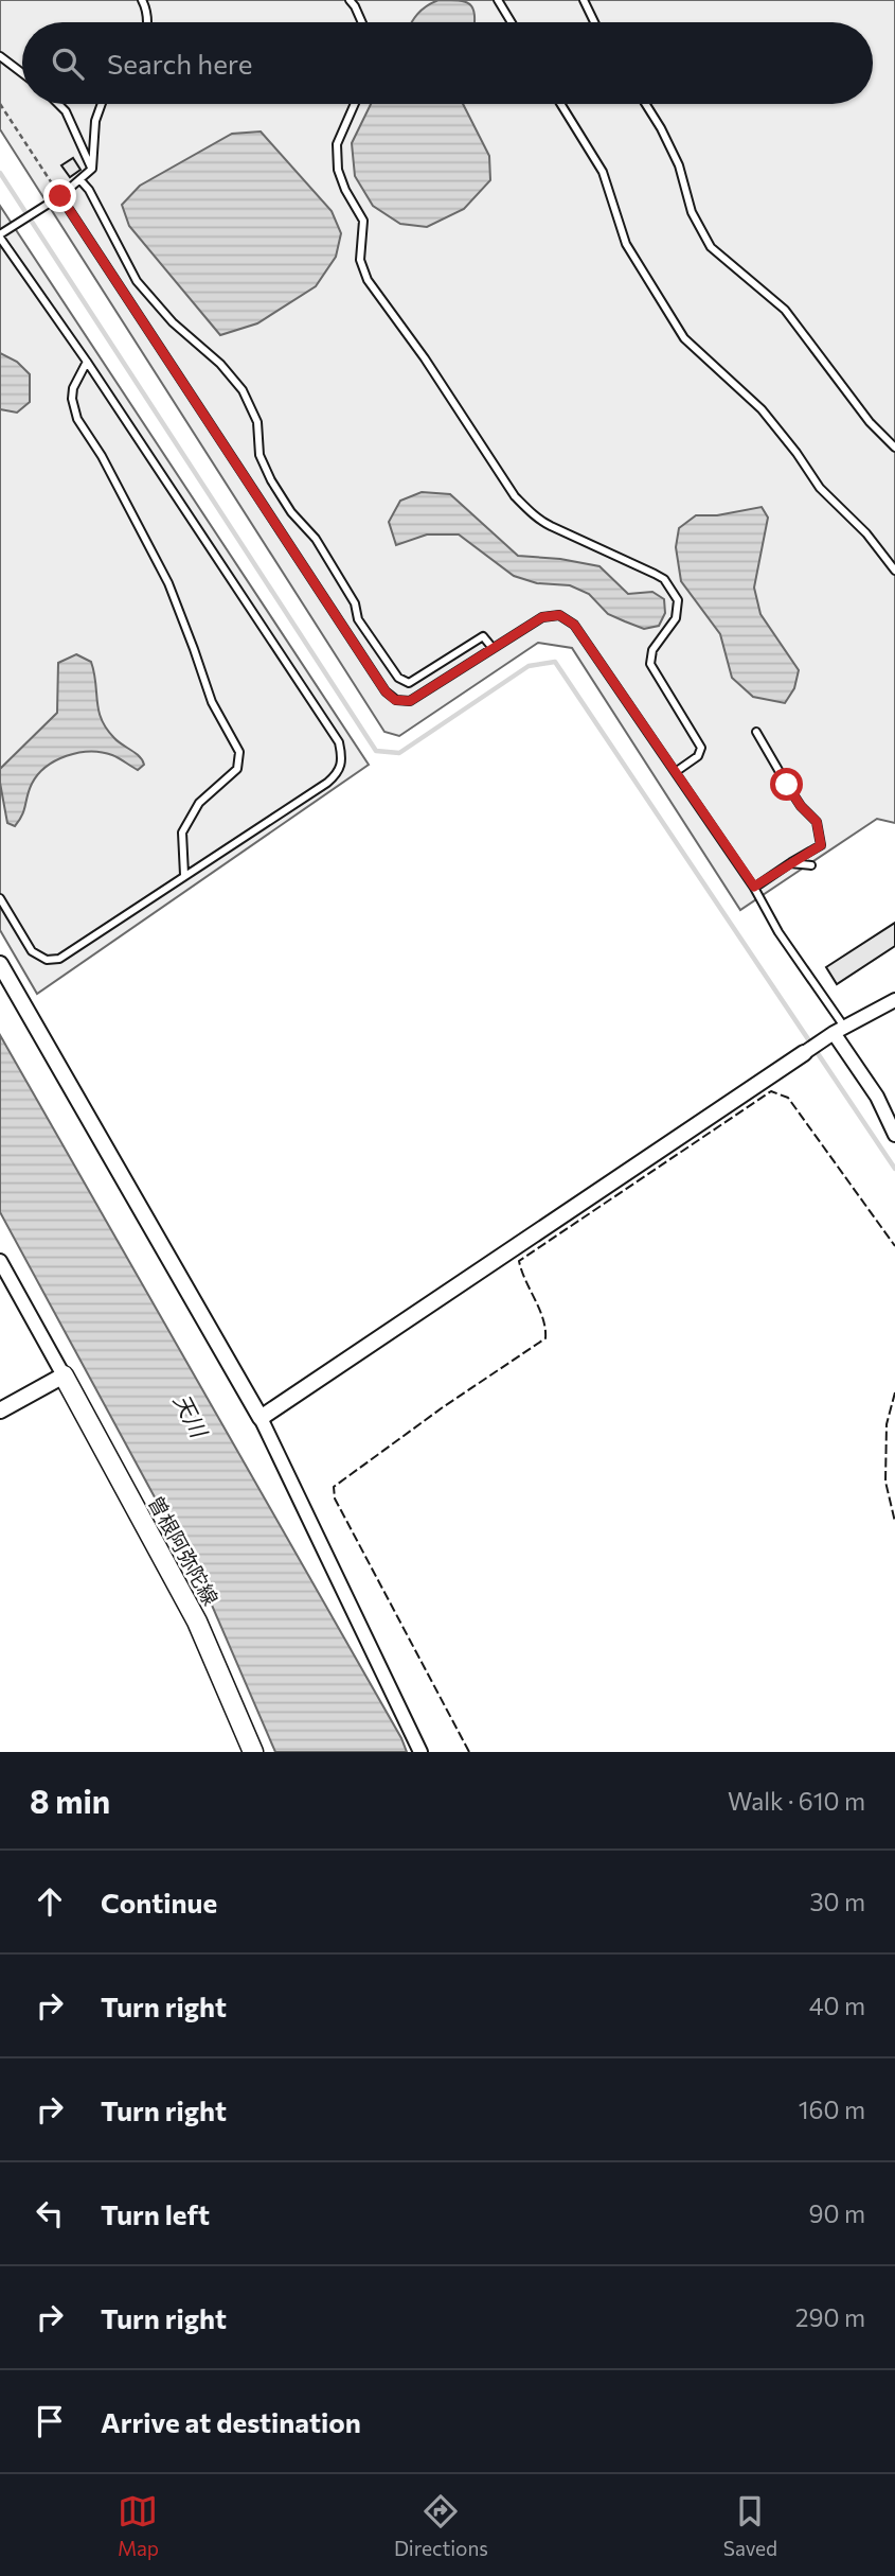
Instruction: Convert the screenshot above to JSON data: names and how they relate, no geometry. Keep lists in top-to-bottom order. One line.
{"streets":{"main road":["曽根阿弥陀線"]},"water":["天川"],"page":{"search":"Search here","heading":["8 min","Walk · 610 m"],"list":[["Continue","30 m"],["Turn right","40 m"],["Turn right","160 m"],["Turn left","90 m"],["Turn right","290 m"],"Arrive at destination"],"nav":["Map","Directions","Saved"]}}
